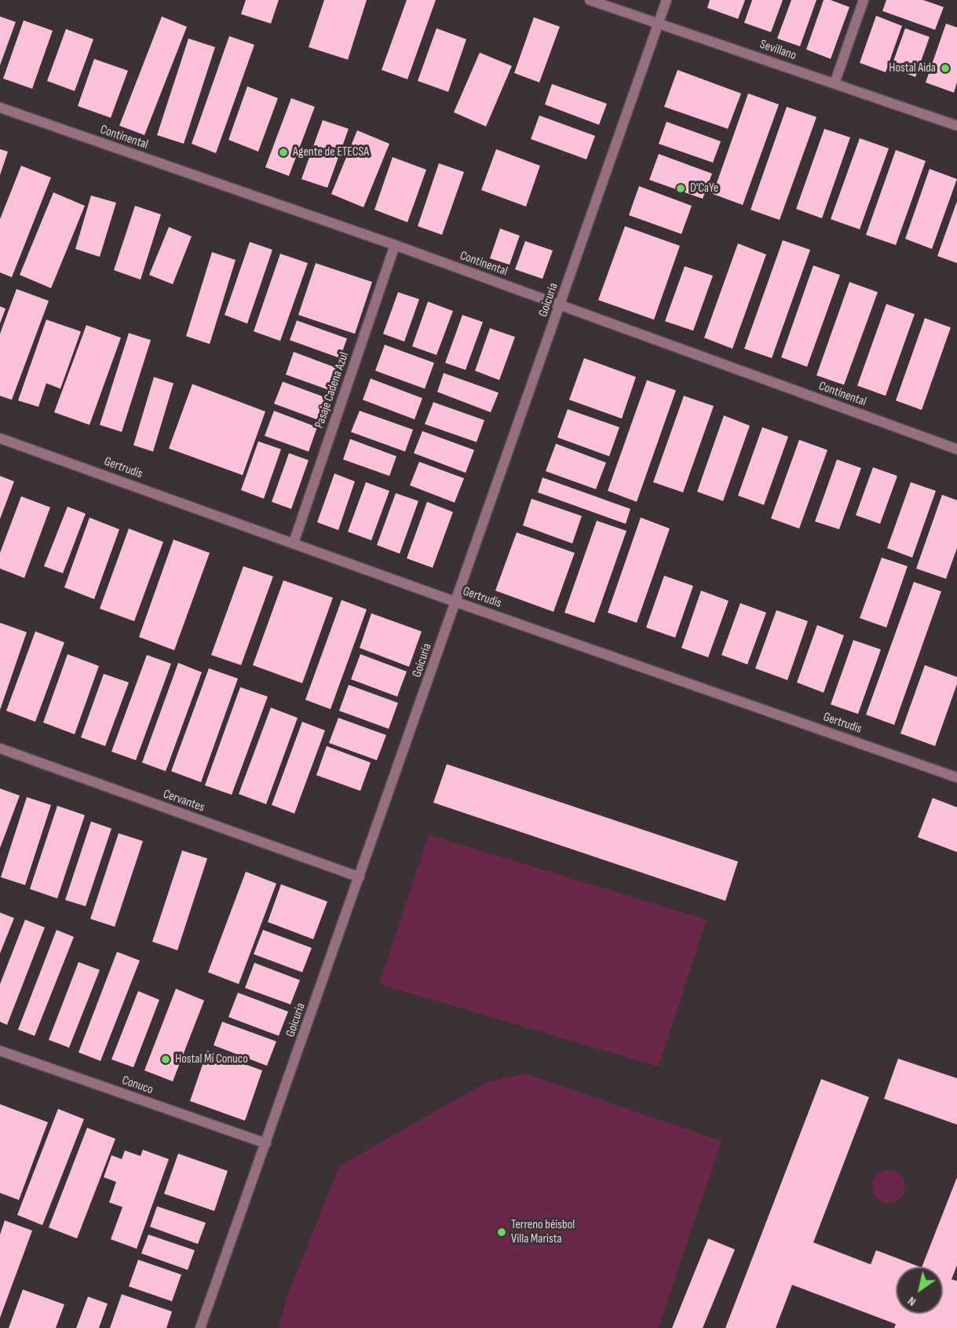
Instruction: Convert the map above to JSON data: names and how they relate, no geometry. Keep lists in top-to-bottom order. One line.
{"streets":{"street":["Sevillano","Continental","Goicuria","Pasaje Cadena Azul","Gertrudis","Cervantes","Conuco"]},"crossings":[["Sevillano","Goicuria"],["Continental","Goicuria"],["Continental","Pasaje Cadena Azul"],["Goicuria","Gertrudis"],["Goicuria","Cervantes"],["Goicuria","Conuco"],["Pasaje Cadena Azul","Gertrudis"]],"places":["Hostal Aida","Agente de ETECSA","D’CaYe","Hostal Mi Conuco","Terreno béisbol Villa Marista"],"north":"bottom left"}
